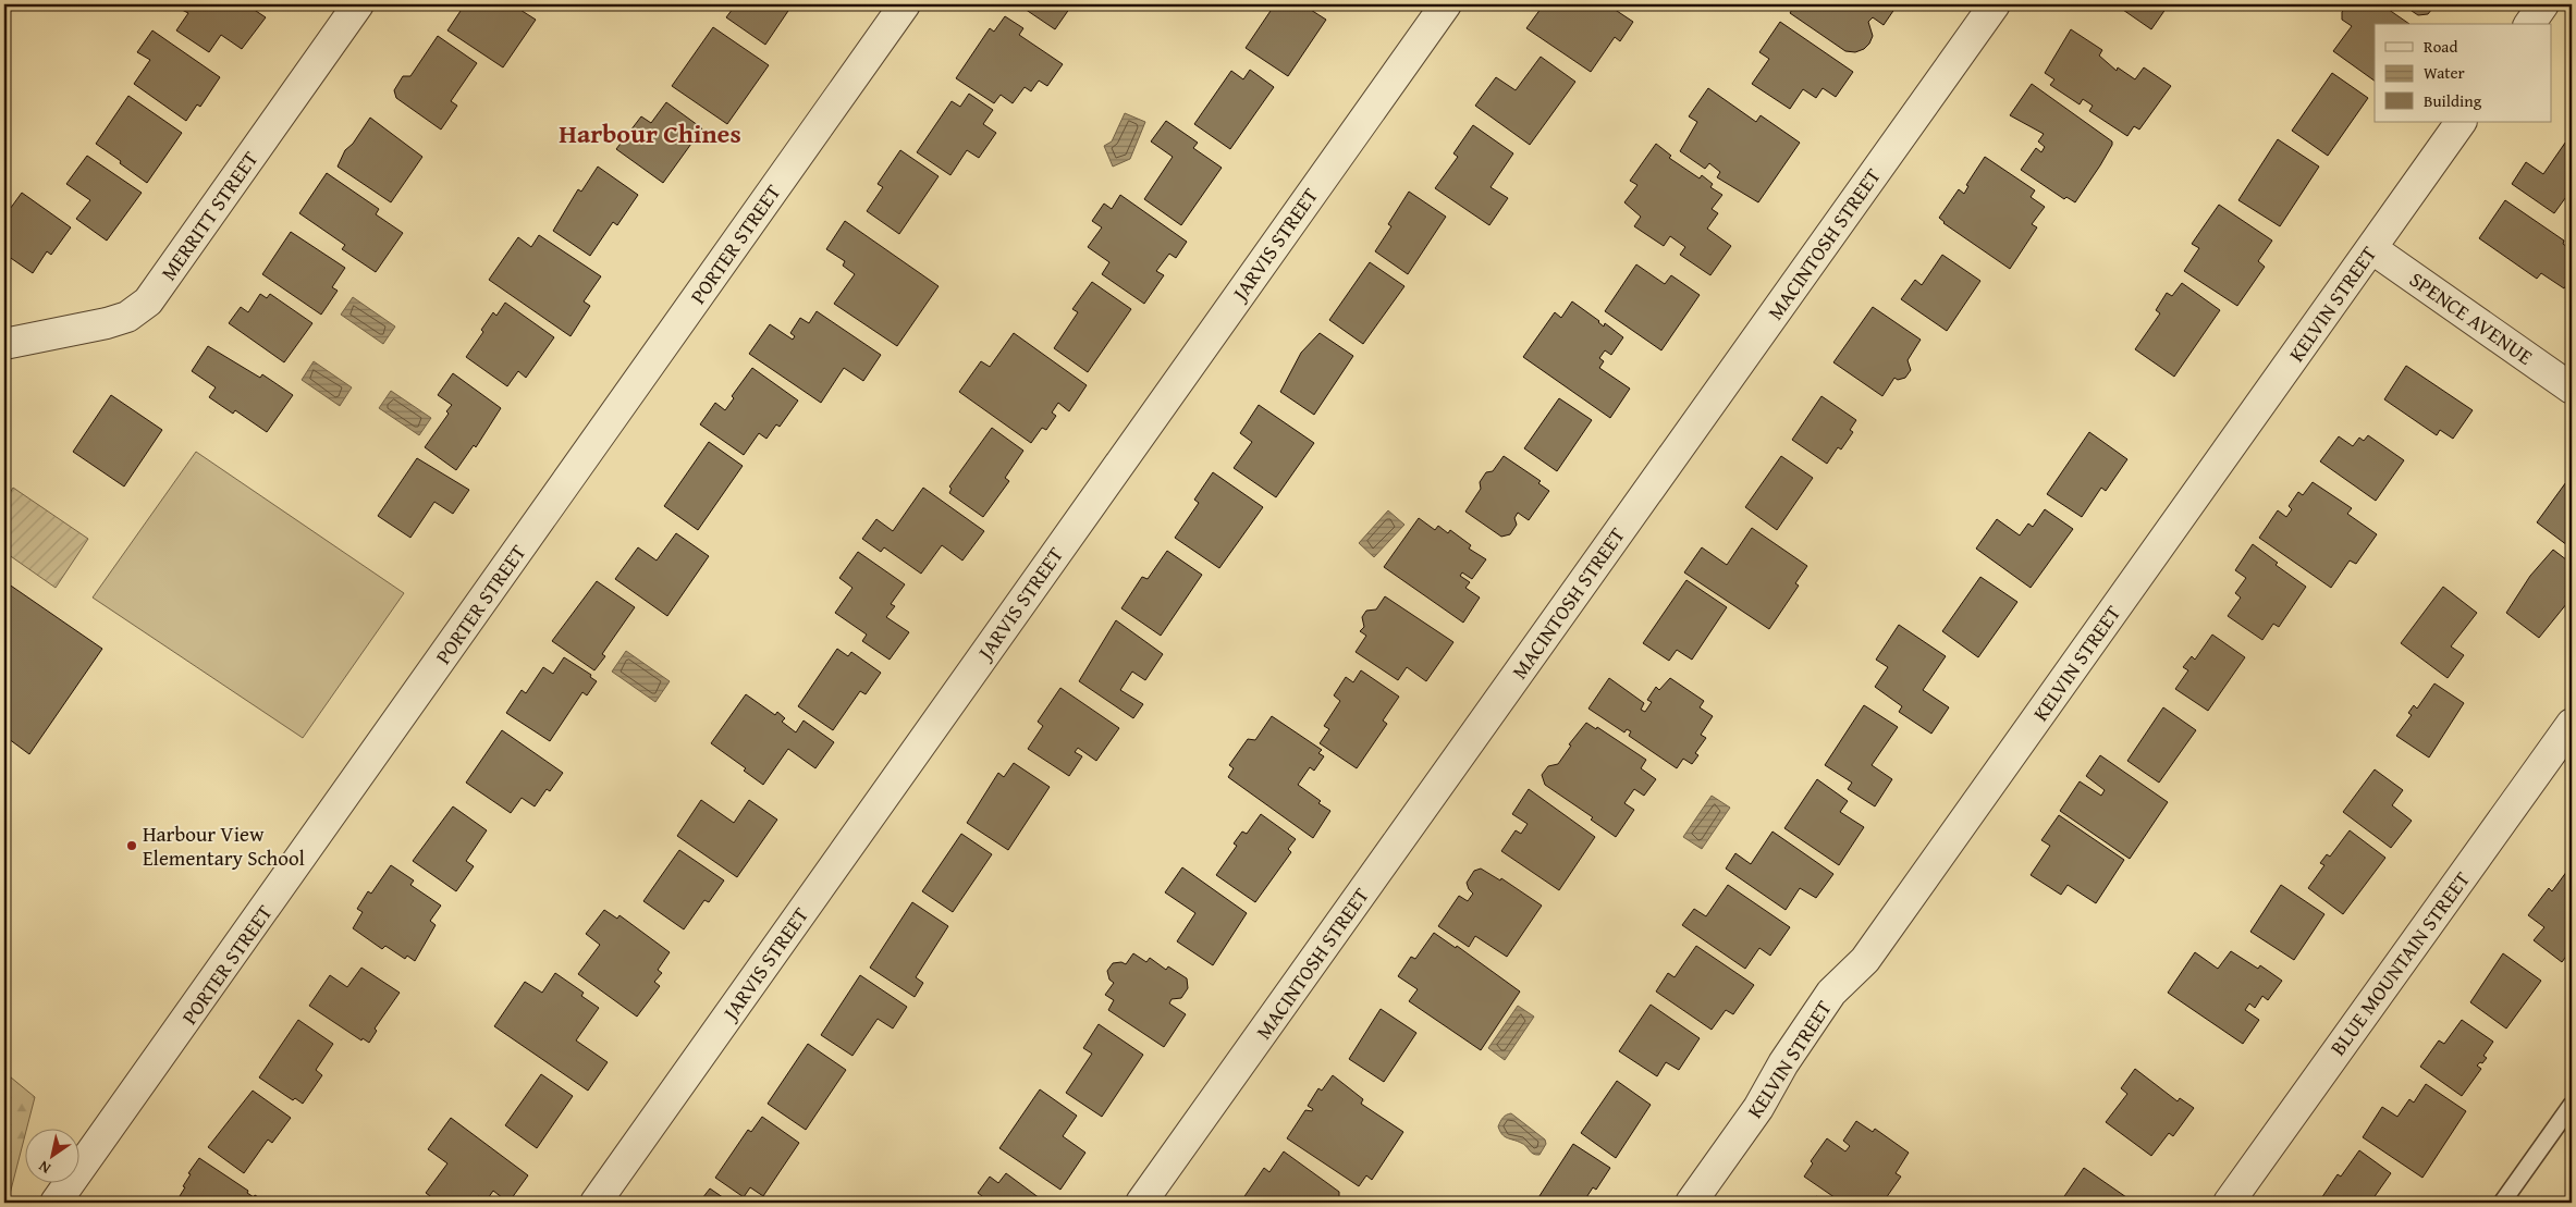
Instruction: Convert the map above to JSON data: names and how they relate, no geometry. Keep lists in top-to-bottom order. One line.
{"streets":{"street":["MERRITT STREET","PORTER STREET","JARVIS STREET","MACINTOSH STREET","KELVIN STREET","SPENCE AVENUE","BLUE MOUNTAIN STREET"]},"crossings":[["KELVIN STREET","SPENCE AVENUE"]],"districts":["Harbour Chines"],"places":["Harbour View Elementary School"],"legend":["Road","Water","Building"],"north":"bottom left"}
